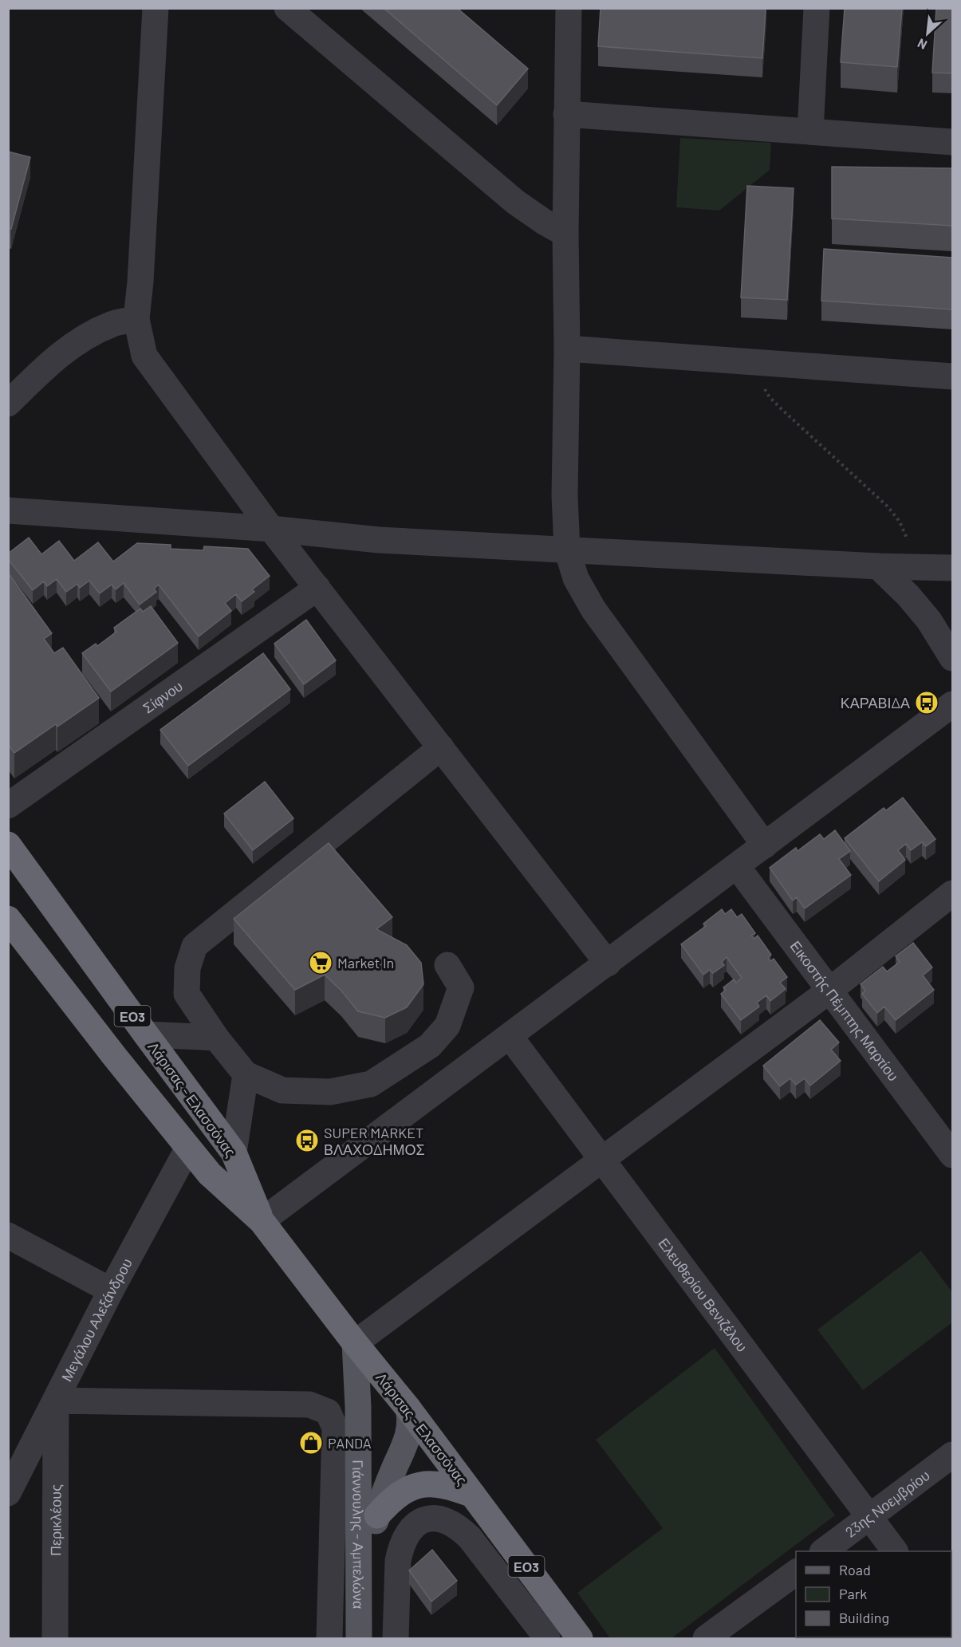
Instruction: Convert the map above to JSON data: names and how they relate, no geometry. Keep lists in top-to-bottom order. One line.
{"streets":{"highway":["ΕΟ3","Λάρισας - Ελασσόνας"],"main road":["Γιάννουλης - Αμπελώνα"],"street":["Σίφνου","Εικοστής Πέμπτης Μαρτίου","Ελευθερίου Βενιζέλου","Μεγάλου Αλεξάνδρου","23ης Νοεμβρίου","Περικλέους"]},"crossings":[["Λάρισας - Ελασσόνας","Μεγάλου Αλεξάνδρου"],["Λάρισας - Ελασσόνας","Γιάννουλης - Αμπελώνα"],["Ελευθερίου Βενιζέλου","23ης Νοεμβρίου"],["Μεγάλου Αλεξάνδρου","Περικλέους"]],"places":{"bus stop":["ΚΑΡΑΒΙΔΑ","SUPER MARKET ΒΛΑΧΟΔΗΜΟΣ"],"supermarket":["Market In"],"shop":["PANDA"]},"legend":["Road","Park","Building"],"north":"bottom left"}
